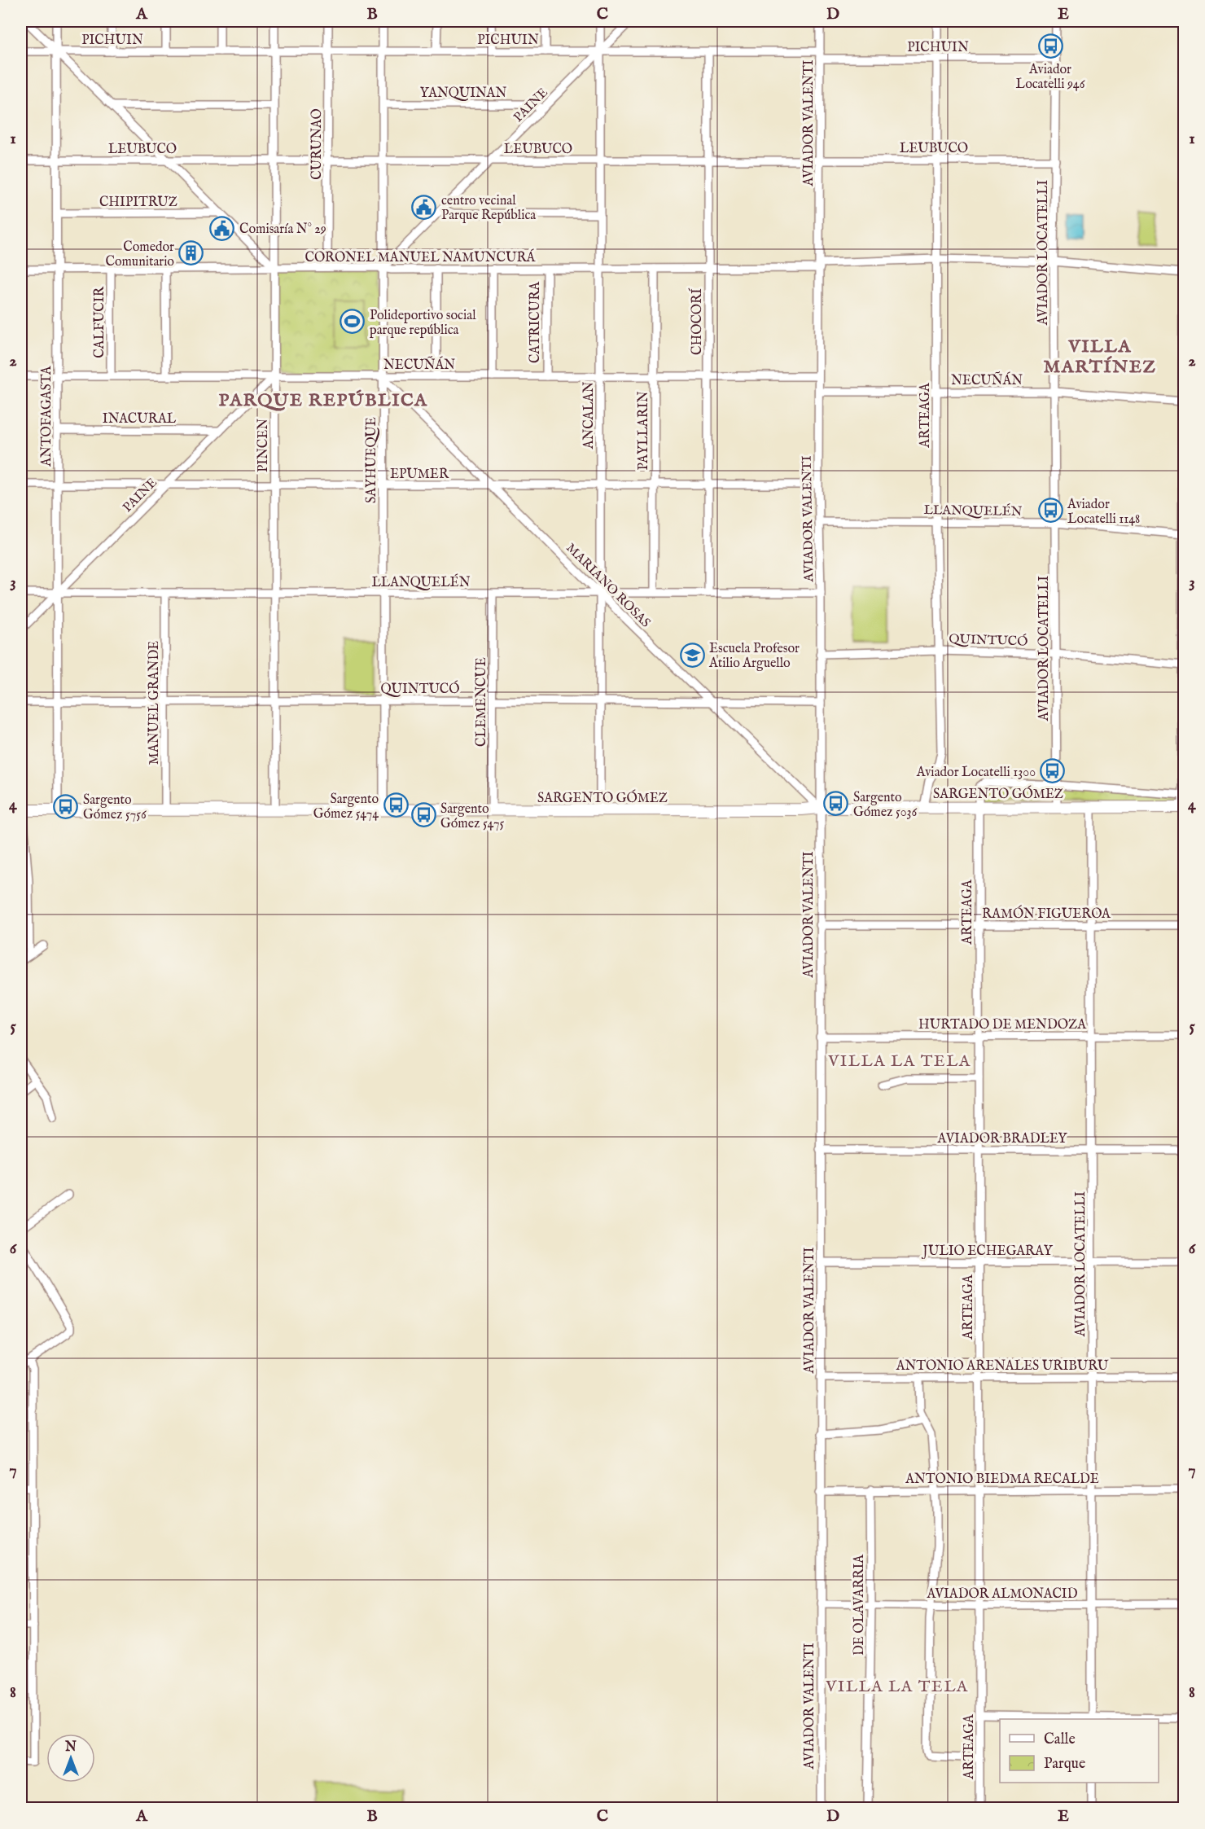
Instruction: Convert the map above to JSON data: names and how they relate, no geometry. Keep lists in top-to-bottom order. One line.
{"streets":{"main road":["SARGENTO GÓMEZ"],"street":["PICHUIN","YANQUINAN","PAINE","AVIADOR VALENTI","CURUNAO","LEUBUCO","CHIPITRUZ","AVIADOR LOCATELLI","CORONEL MANUEL NAMUNCURÁ","CHOCORÍ","CALFUCIR","CATRICURA","NECUÑÁN","ANCALAN","ARTEAGA","ANTOFAGASTA","INACURAL","PAYLLARIN","PINCEN","SAYHUEQUE","EPUMER","LLANQUELÉN","MARIANO ROSAS","QUINTUCÓ","CLEMENCUE","MANUEL GRANDE","RAMÓN FIGUEROA","HURTADO DE MENDOZA","AVIADOR BRADLEY","JULIO ECHEGARAY","ANTONIO ARENALES URIBURU","ANTONIO BIEDMA RECALDE","AVIADOR ALMONACID","DE OLAVARRIA"]},"crossings":[["PICHUIN","PAINE"],["PICHUIN","AVIADOR VALENTI"],["PICHUIN","CURUNAO"],["PICHUIN","AVIADOR LOCATELLI"],["PICHUIN","CHOCORÍ"],["PICHUIN","ANCALAN"],["PICHUIN","ARTEAGA"],["PICHUIN","ANTOFAGASTA"],["PICHUIN","PINCEN"],["PICHUIN","SAYHUEQUE"],["YANQUINAN","PAINE"],["YANQUINAN","SAYHUEQUE"],["PAINE","LEUBUCO"],["PAINE","CORONEL MANUEL NAMUNCURÁ"],["PAINE","NECUÑÁN"],["PAINE","ANCALAN"],["PAINE","ANTOFAGASTA"],["PAINE","INACURAL"],["PAINE","PINCEN"],["PAINE","SAYHUEQUE"],["PAINE","EPUMER"],["PAINE","LLANQUELÉN"],["AVIADOR VALENTI","LEUBUCO"],["AVIADOR VALENTI","CORONEL MANUEL NAMUNCURÁ"],["AVIADOR VALENTI","NECUÑÁN"],["AVIADOR VALENTI","EPUMER"],["AVIADOR VALENTI","LLANQUELÉN"],["AVIADOR VALENTI","MARIANO ROSAS"],["AVIADOR VALENTI","QUINTUCÓ"],["AVIADOR VALENTI","SARGENTO GÓMEZ"],["AVIADOR VALENTI","RAMÓN FIGUEROA"],["AVIADOR VALENTI","HURTADO DE MENDOZA"],["AVIADOR VALENTI","AVIADOR BRADLEY"],["AVIADOR VALENTI","JULIO ECHEGARAY"],["AVIADOR VALENTI","ANTONIO ARENALES URIBURU"],["AVIADOR VALENTI","ANTONIO BIEDMA RECALDE"],["AVIADOR VALENTI","AVIADOR ALMONACID"],["CURUNAO","LEUBUCO"],["CURUNAO","CORONEL MANUEL NAMUNCURÁ"],["LEUBUCO","AVIADOR LOCATELLI"],["LEUBUCO","CHOCORÍ"],["LEUBUCO","ANCALAN"],["LEUBUCO","ARTEAGA"],["LEUBUCO","ANTOFAGASTA"],["LEUBUCO","PINCEN"],["LEUBUCO","SAYHUEQUE"],["CHIPITRUZ","ANTOFAGASTA"],["AVIADOR LOCATELLI","CORONEL MANUEL NAMUNCURÁ"],["AVIADOR LOCATELLI","NECUÑÁN"],["AVIADOR LOCATELLI","ARTEAGA"],["AVIADOR LOCATELLI","LLANQUELÉN"],["AVIADOR LOCATELLI","QUINTUCÓ"],["AVIADOR LOCATELLI","SARGENTO GÓMEZ"],["AVIADOR LOCATELLI","RAMÓN FIGUEROA"],["AVIADOR LOCATELLI","HURTADO DE MENDOZA"],["AVIADOR LOCATELLI","AVIADOR BRADLEY"],["AVIADOR LOCATELLI","JULIO ECHEGARAY"],["AVIADOR LOCATELLI","ANTONIO ARENALES URIBURU"],["AVIADOR LOCATELLI","ANTONIO BIEDMA RECALDE"],["AVIADOR LOCATELLI","AVIADOR ALMONACID"],["CORONEL MANUEL NAMUNCURÁ","CHOCORÍ"],["CORONEL MANUEL NAMUNCURÁ","CALFUCIR"],["CORONEL MANUEL NAMUNCURÁ","CATRICURA"],["CORONEL MANUEL NAMUNCURÁ","ANCALAN"],["CORONEL MANUEL NAMUNCURÁ","ARTEAGA"],["CORONEL MANUEL NAMUNCURÁ","ANTOFAGASTA"],["CORONEL MANUEL NAMUNCURÁ","PAYLLARIN"],["CORONEL MANUEL NAMUNCURÁ","PINCEN"],["CORONEL MANUEL NAMUNCURÁ","SAYHUEQUE"],["CHOCORÍ","NECUÑÁN"],["CHOCORÍ","EPUMER"],["CHOCORÍ","LLANQUELÉN"],["CALFUCIR","NECUÑÁN"],["CATRICURA","NECUÑÁN"],["NECUÑÁN","ANCALAN"],["NECUÑÁN","ARTEAGA"],["NECUÑÁN","ANTOFAGASTA"],["NECUÑÁN","PAYLLARIN"],["NECUÑÁN","PINCEN"],["NECUÑÁN","SAYHUEQUE"],["NECUÑÁN","MARIANO ROSAS"],["ANCALAN","EPUMER"],["ANCALAN","LLANQUELÉN"],["ANCALAN","MARIANO ROSAS"],["ANCALAN","QUINTUCÓ"],["ANCALAN","SARGENTO GÓMEZ"],["ARTEAGA","LLANQUELÉN"],["ARTEAGA","QUINTUCÓ"],["ARTEAGA","SARGENTO GÓMEZ"],["ARTEAGA","RAMÓN FIGUEROA"],["ARTEAGA","HURTADO DE MENDOZA"],["ARTEAGA","AVIADOR BRADLEY"],["ARTEAGA","JULIO ECHEGARAY"],["ARTEAGA","ANTONIO ARENALES URIBURU"],["ARTEAGA","ANTONIO BIEDMA RECALDE"],["ARTEAGA","AVIADOR ALMONACID"],["ANTOFAGASTA","INACURAL"],["ANTOFAGASTA","EPUMER"],["ANTOFAGASTA","LLANQUELÉN"],["ANTOFAGASTA","QUINTUCÓ"],["ANTOFAGASTA","SARGENTO GÓMEZ"],["PAYLLARIN","EPUMER"],["PAYLLARIN","LLANQUELÉN"],["PINCEN","EPUMER"],["PINCEN","LLANQUELÉN"],["PINCEN","QUINTUCÓ"],["PINCEN","SARGENTO GÓMEZ"],["SAYHUEQUE","EPUMER"],["SAYHUEQUE","LLANQUELÉN"],["SAYHUEQUE","MARIANO ROSAS"],["SAYHUEQUE","QUINTUCÓ"],["SAYHUEQUE","SARGENTO GÓMEZ"],["EPUMER","MARIANO ROSAS"],["LLANQUELÉN","MARIANO ROSAS"],["LLANQUELÉN","CLEMENCUE"],["LLANQUELÉN","MANUEL GRANDE"],["MARIANO ROSAS","QUINTUCÓ"],["MARIANO ROSAS","SARGENTO GÓMEZ"],["QUINTUCÓ","CLEMENCUE"],["QUINTUCÓ","MANUEL GRANDE"],["CLEMENCUE","SARGENTO GÓMEZ"],["MANUEL GRANDE","SARGENTO GÓMEZ"],["ANTONIO BIEDMA RECALDE","DE OLAVARRIA"],["AVIADOR ALMONACID","DE OLAVARRIA"]],"districts":["VILLA MARTÍNEZ","PARQUE REPÚBLICA","VILLA LA TELA","VILLA LA TELA"],"places":{"bus stop":["Aviador Locatelli 946","Aviador Locatelli 1148","Aviador Locatelli 1300","Sargento Gómez 5036","Sargento Gómez 5474","Sargento Gómez 5756","Sargento Gómez 5475"],"public building":["centro vecinal Parque República","Comisaría N° 29"],"building":["Comedor Comunitario"],"sports":["Polideportivo social parque república"],"school or university":["Escuela Profesor Atilio Arguello"]},"legend":["Calle","Parque"],"north":"top","grid":{"columns":["A","B","C","D","E"],"rows":["1","2","3","4","5","6","7","8"]}}
